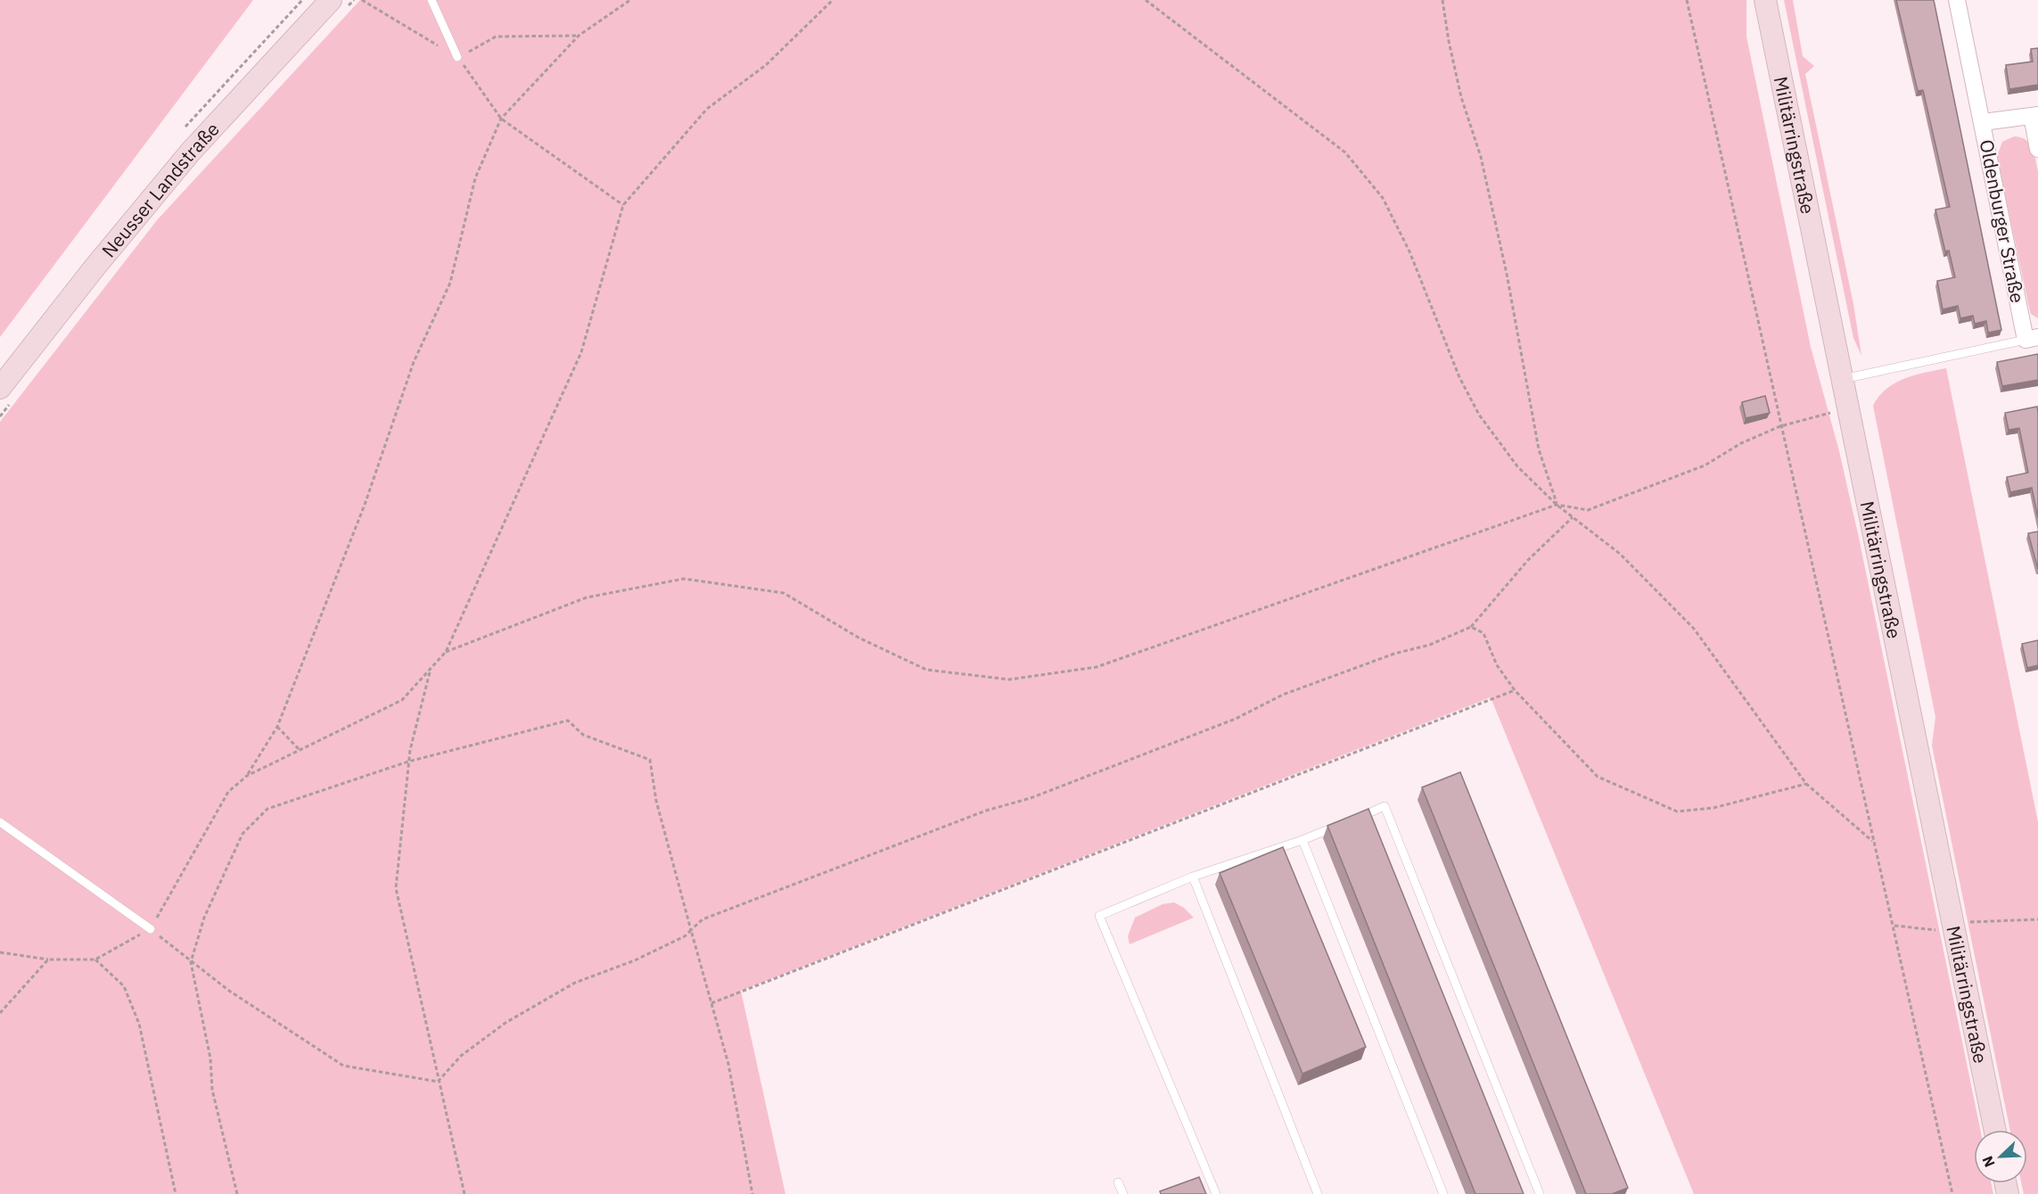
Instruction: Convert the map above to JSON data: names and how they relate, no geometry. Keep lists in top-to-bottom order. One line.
{"streets":{"main road":["Militärringstraße","Neusser Landstraße"],"street":["Oldenburger Straße"]},"north":"bottom left"}
